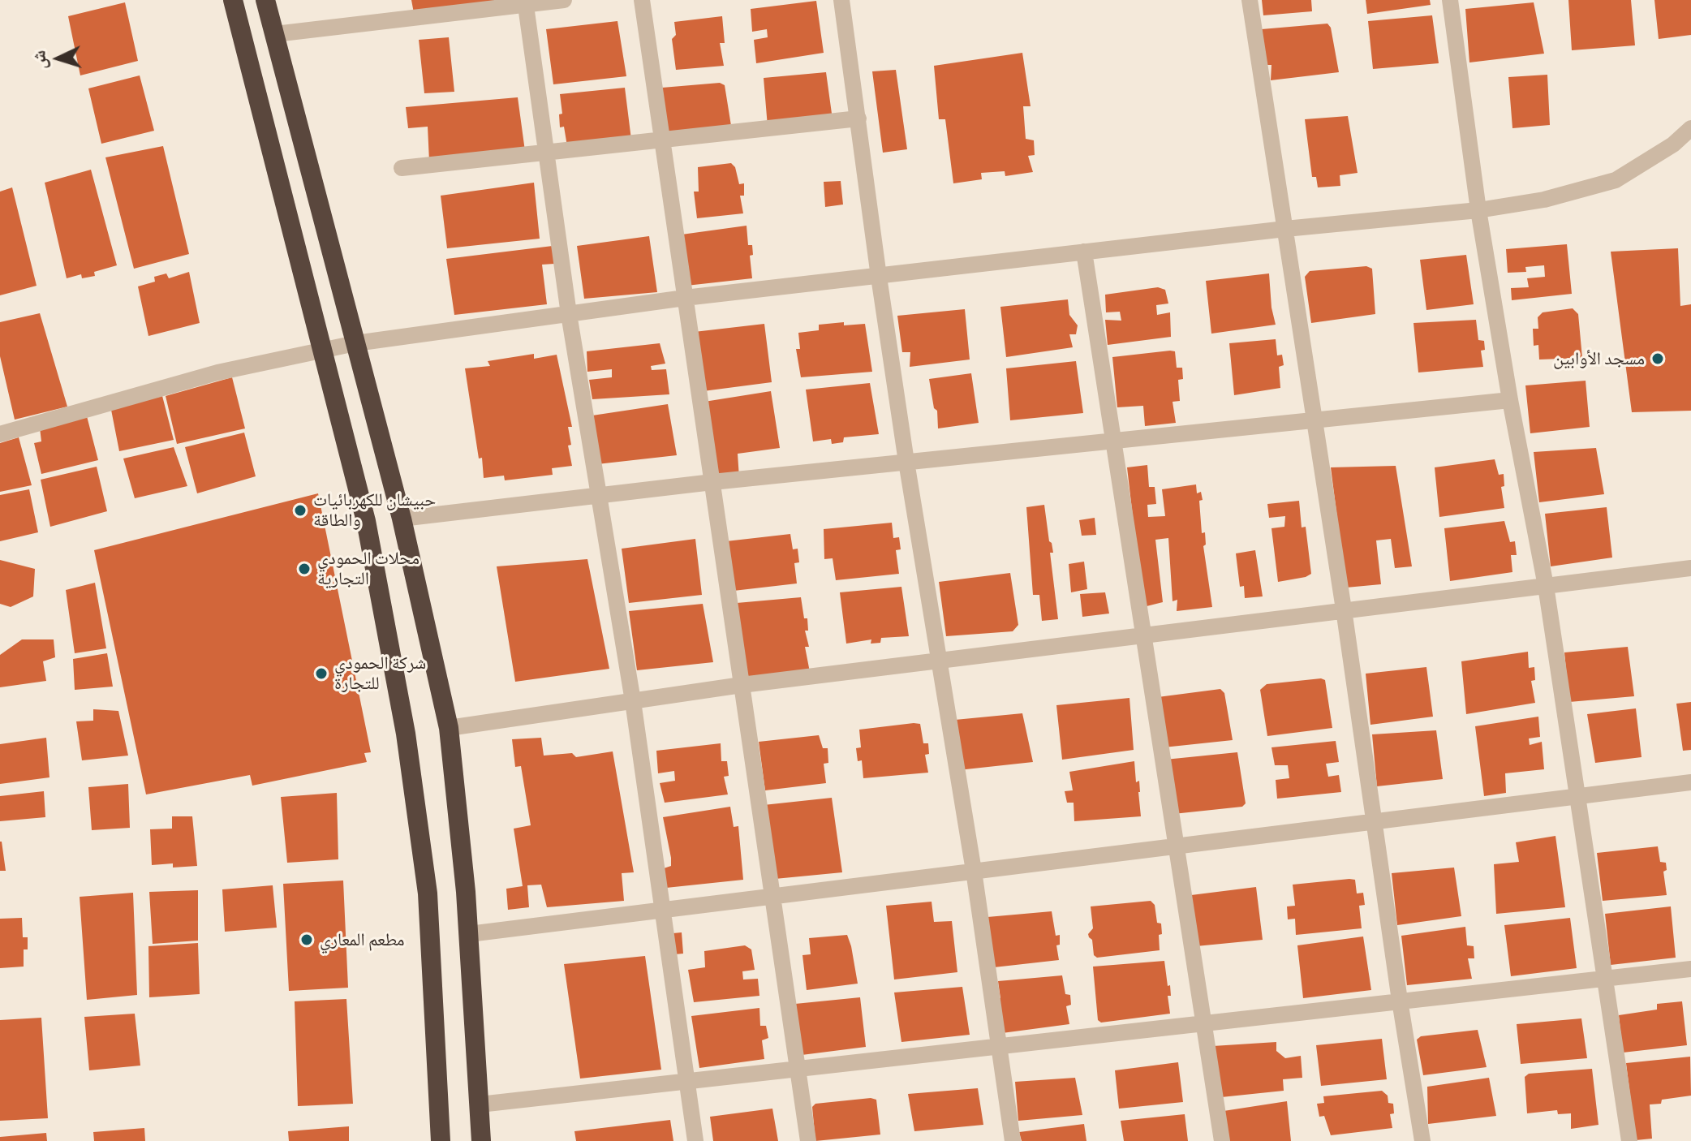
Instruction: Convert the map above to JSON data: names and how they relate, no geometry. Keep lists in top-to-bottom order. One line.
{"places":["مسجد الأوابين","حبيشان للكهربائيات والطاقة","محلات الحمودي التجارية","شركة الحمودي للتجارة","مطعم المعاري"],"north":"left"}
